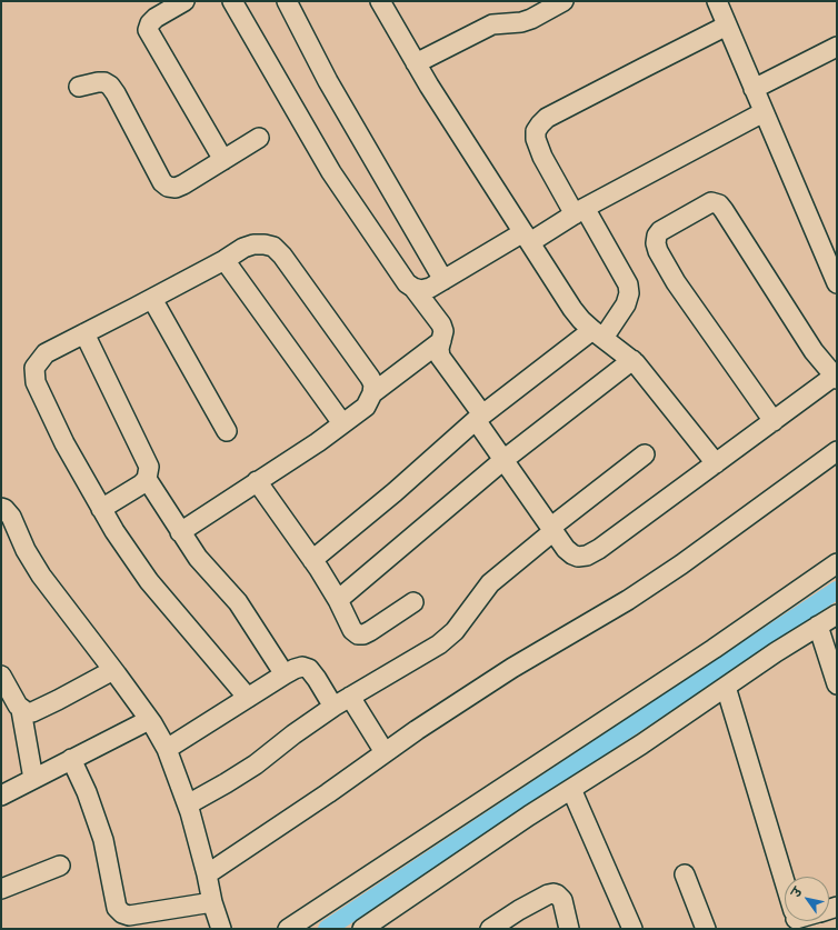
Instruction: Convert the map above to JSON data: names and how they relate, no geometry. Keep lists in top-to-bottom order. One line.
{"north":"top left"}
